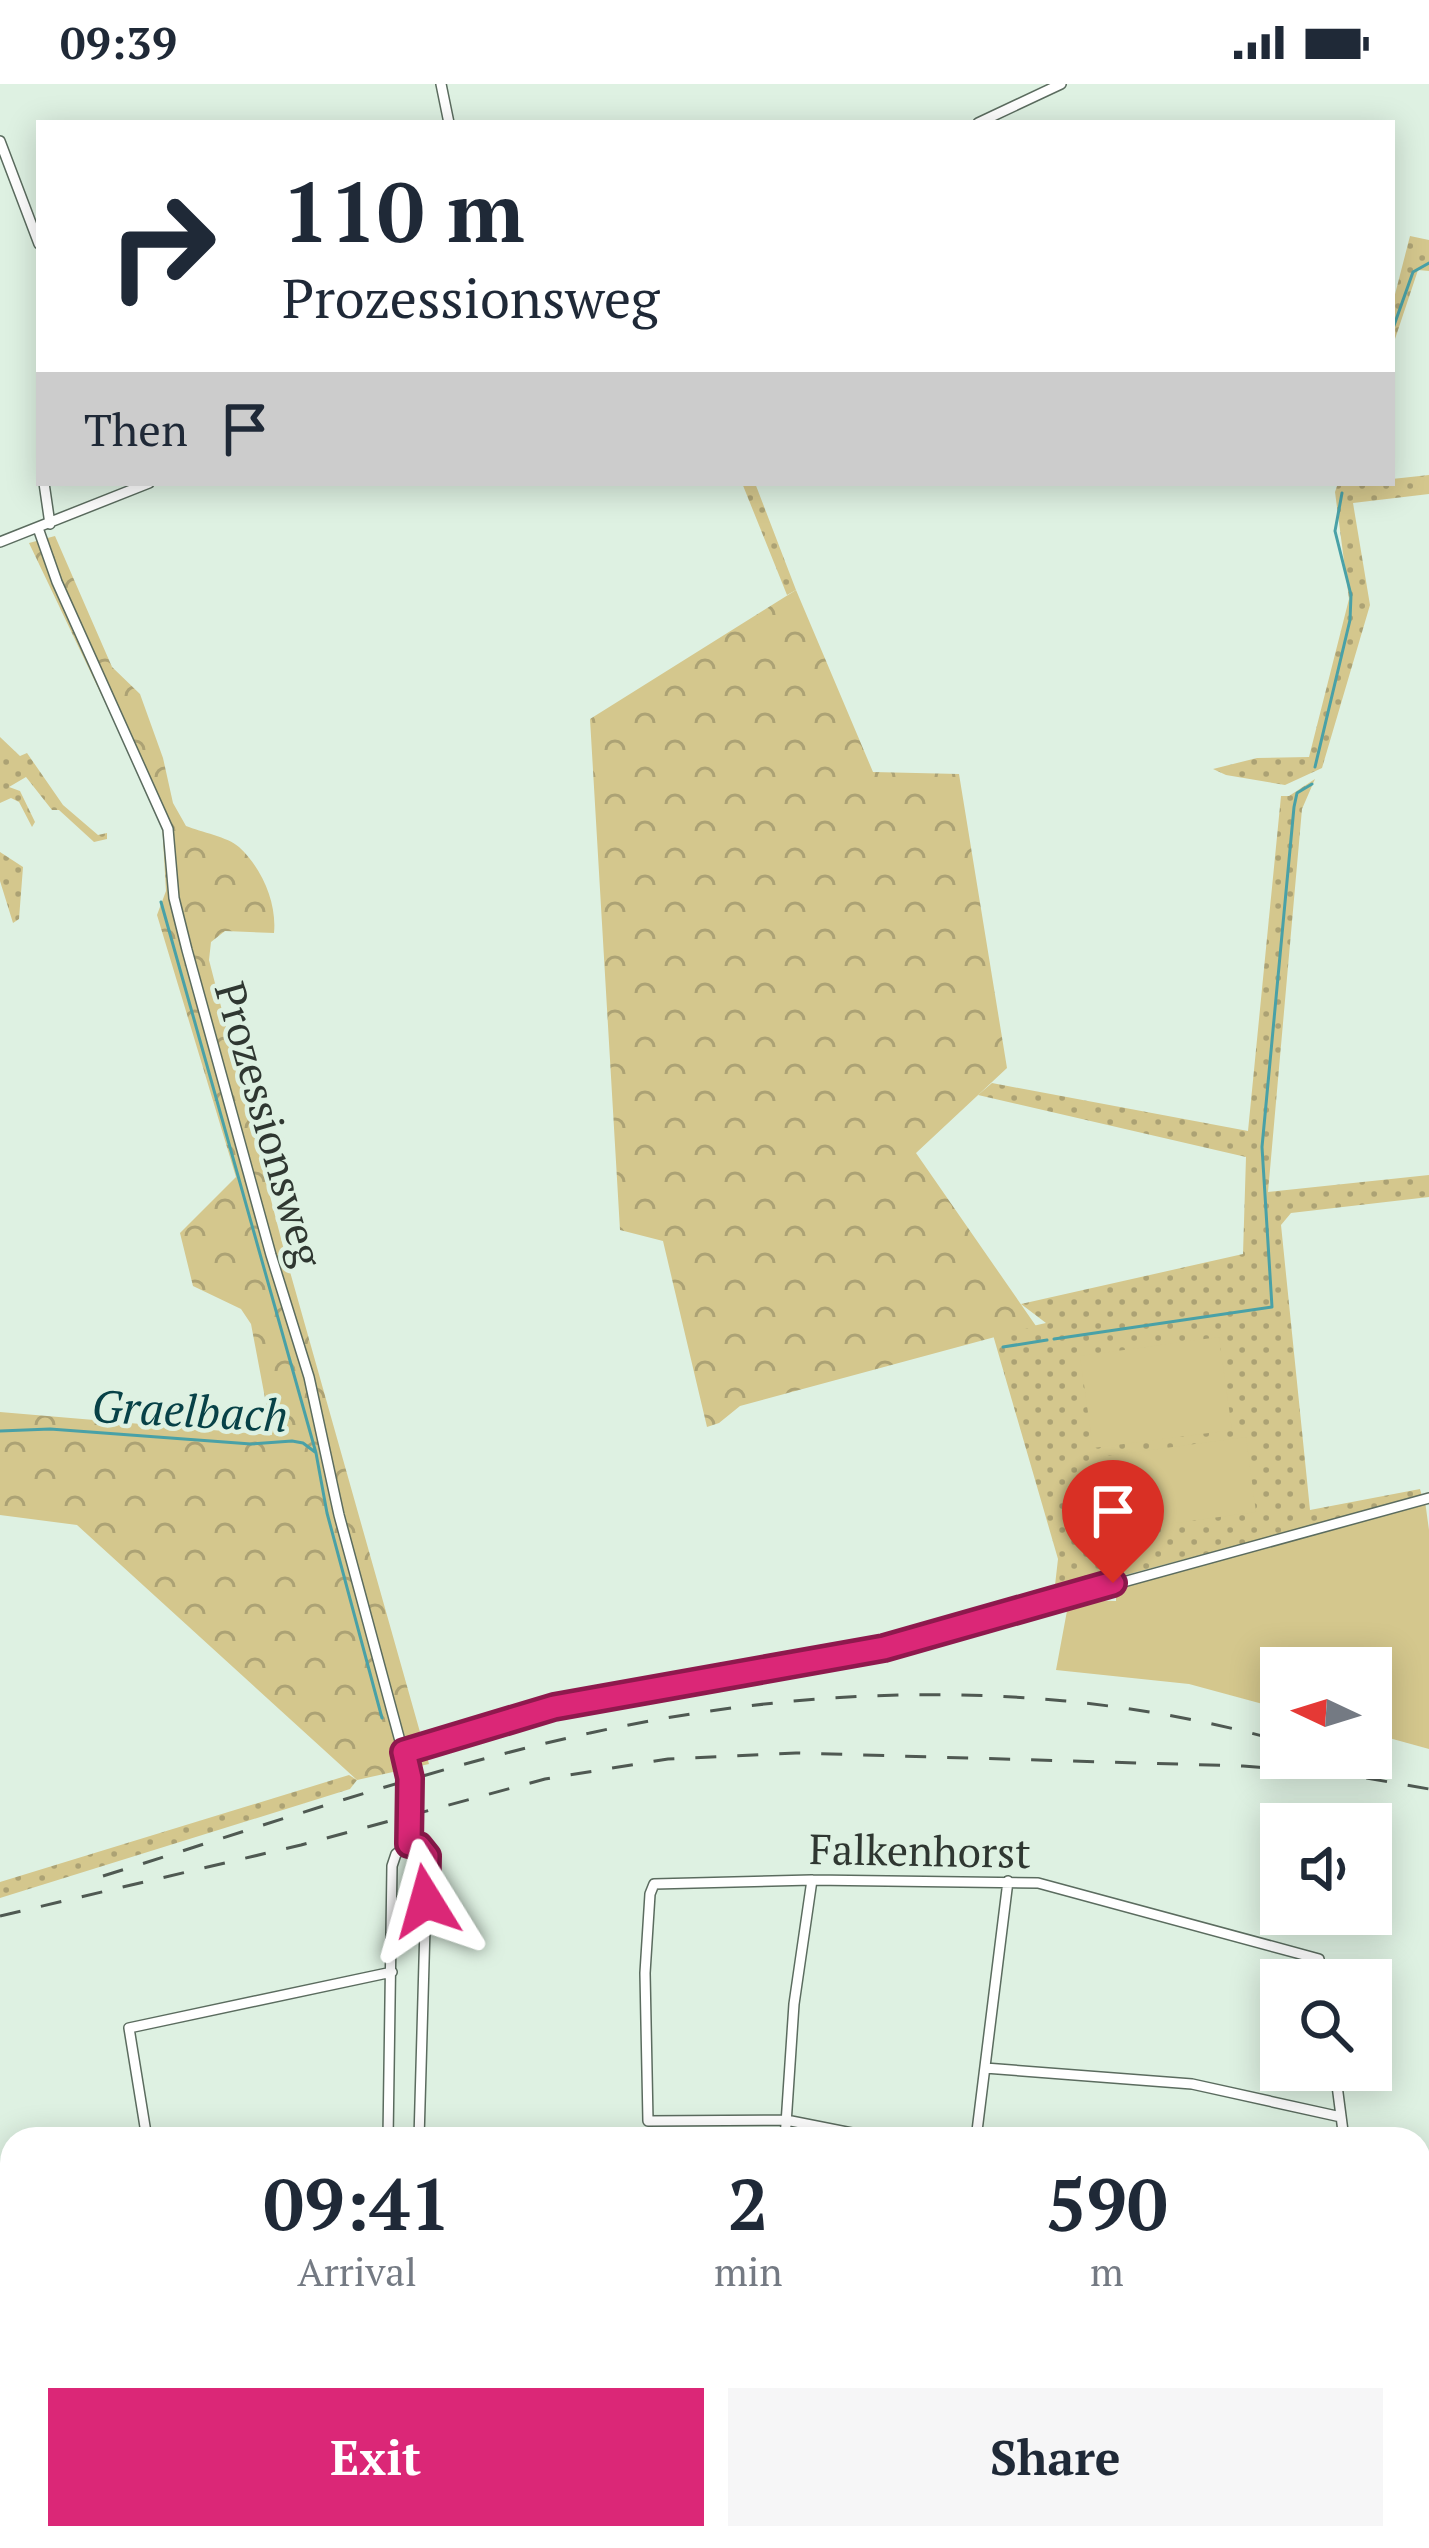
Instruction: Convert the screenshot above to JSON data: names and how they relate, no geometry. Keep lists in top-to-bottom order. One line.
{"streets":{"street":["Prozessionsweg","Falkenhorst"]},"water":["Graelbach"],"north":"left","page":{"status":"09:39","turn":["110 m","Prozessionsweg"],"then":"Then","eta":["09:41","Arrival","2","min","590","m"],"buttons":["Exit","Share"]}}
